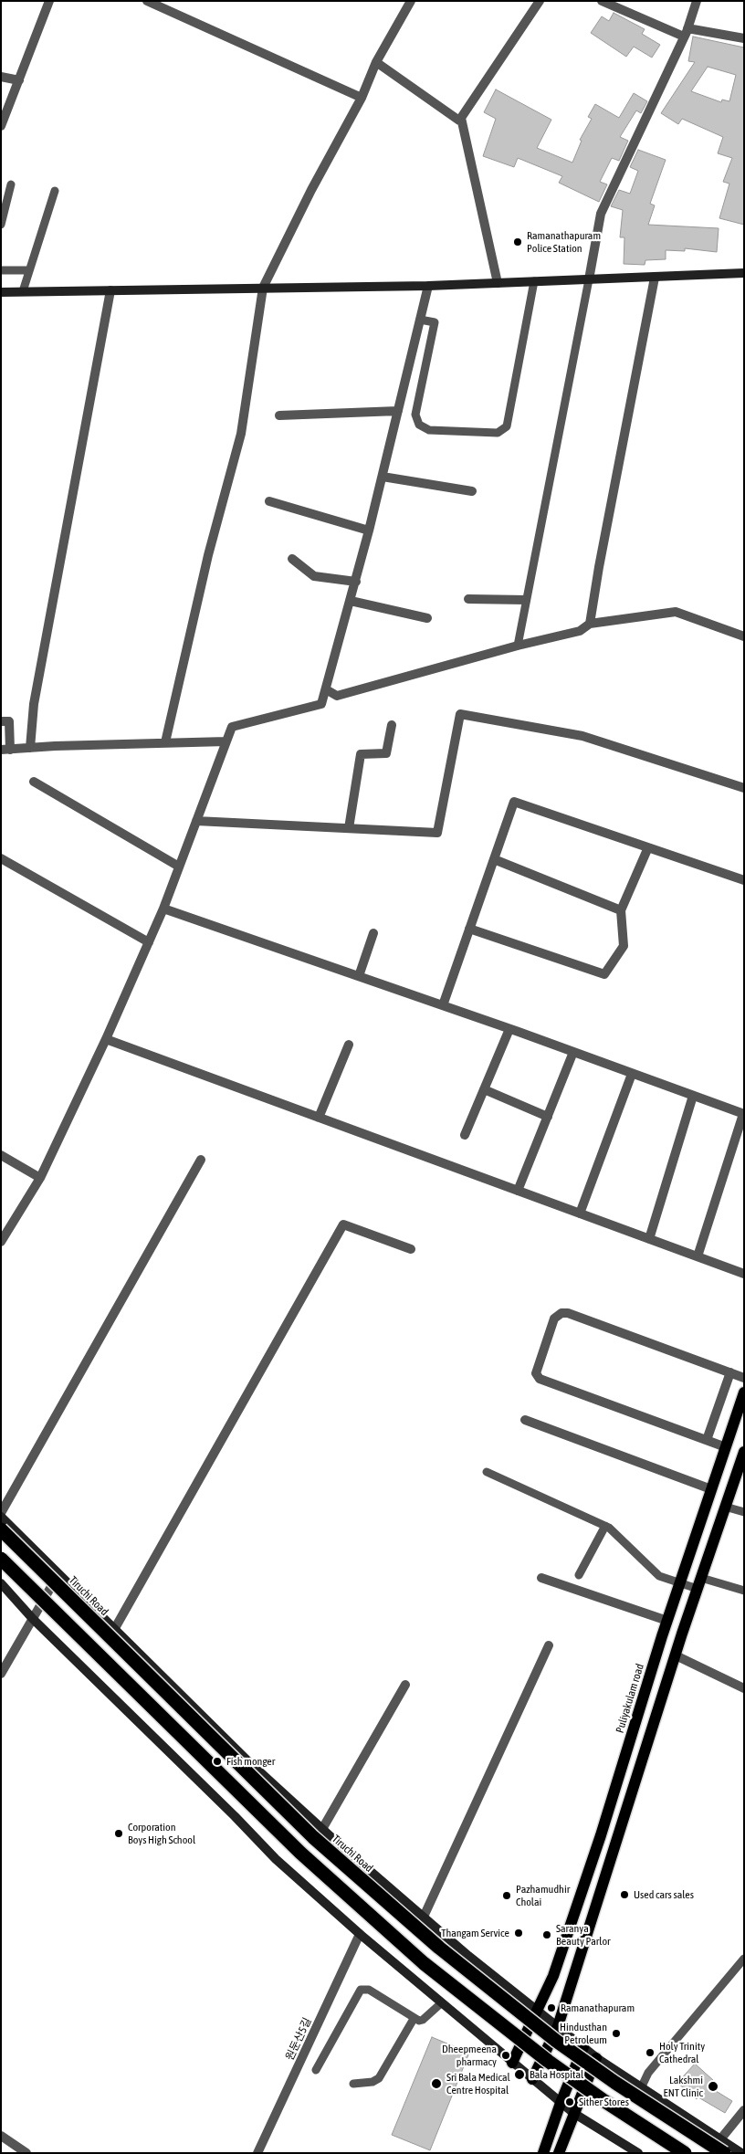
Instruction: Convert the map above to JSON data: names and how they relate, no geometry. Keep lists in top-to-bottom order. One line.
{"streets":{"highway":["Tiruchi Road"],"main road":["Puliyakulam road"],"street":["원둔산5길"]},"places":["Ramanathapuram Police Station","Fish monger","Corporation Boys High School","Used cars sales","Pazhamudhir Cholai","Thangam Service","Saranya Beauty Parlor","Ramanathapuram","Hindusthan Petroleum","Holy Trinity Cathedral","Dheepmeena pharmacy","Bala Hospital","Sri Bala Medical Centre Hospital","Lakshmi ENT Clinic","Sither Stores"]}
